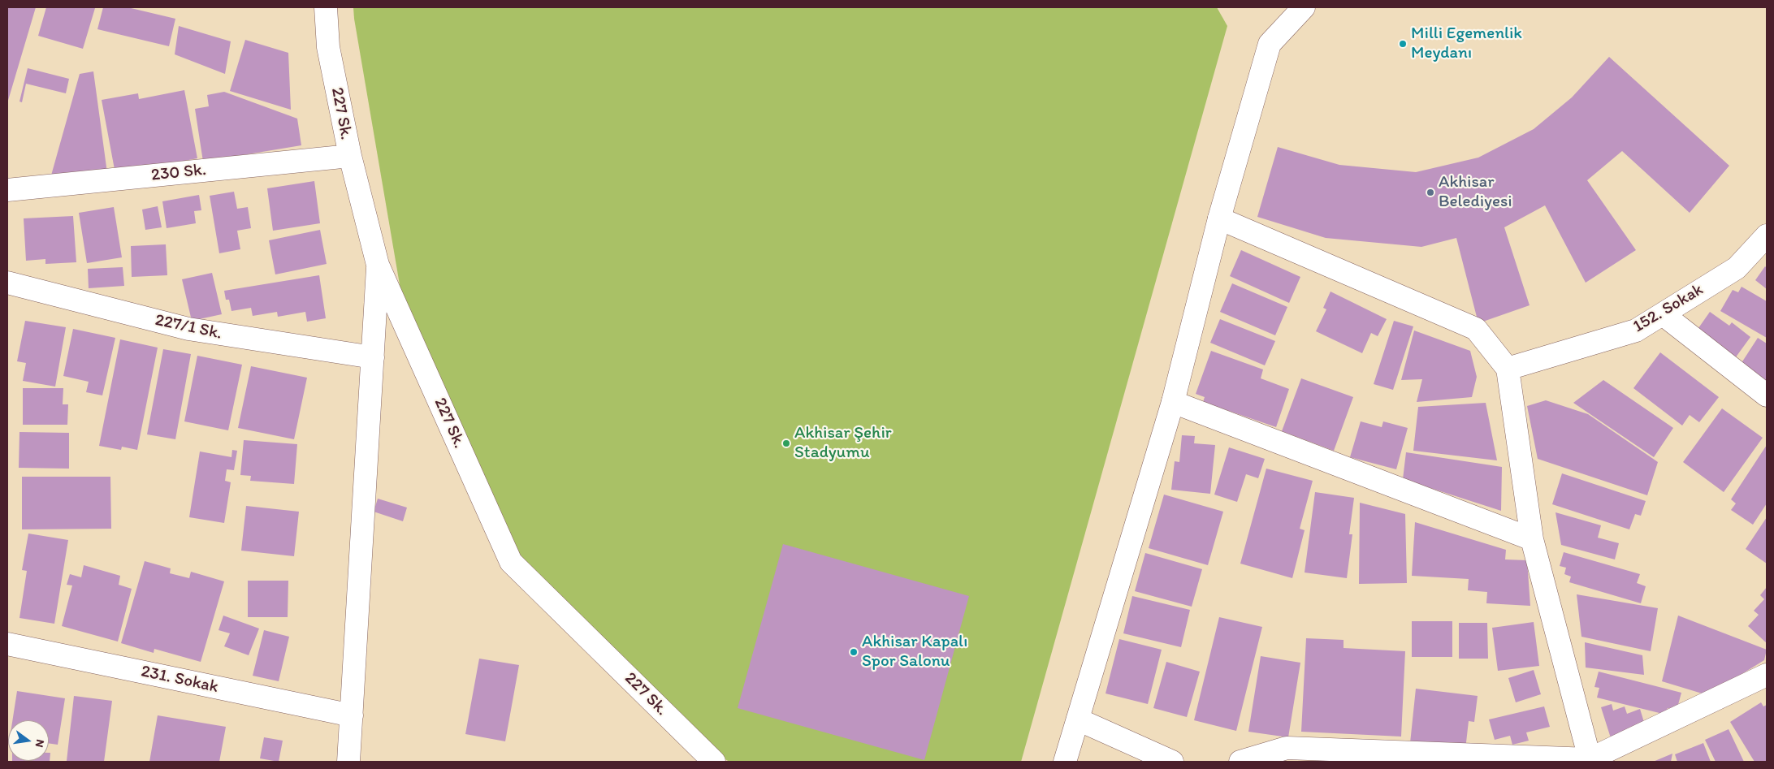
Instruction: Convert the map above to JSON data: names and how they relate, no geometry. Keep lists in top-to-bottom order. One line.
{"streets":{"street":["227 Sk.","230 Sk.","152. Sokak","227/1 Sk.","231. Sokak"]},"crossings":[["227 Sk.","230 Sk."]],"places":["Milli Egemenlik Meydanı","Akhisar Belediyesi","Akhisar Şehir Stadyumu","Akhisar Kapalı Spor Salonu"],"north":"right"}
